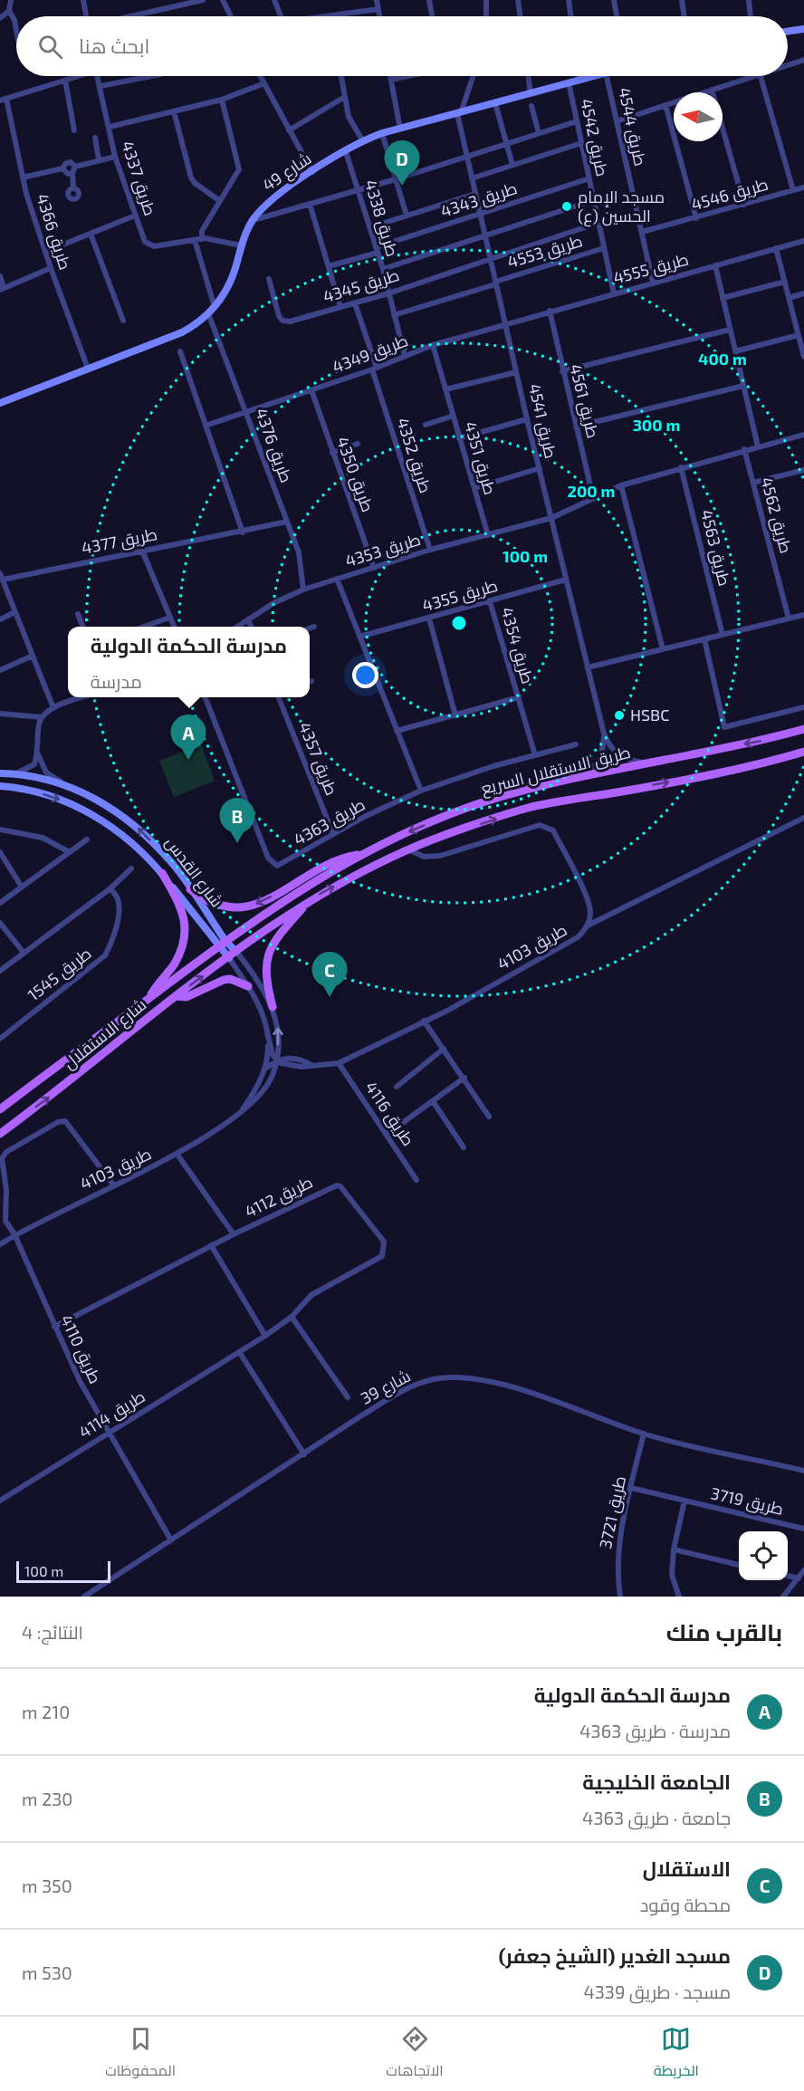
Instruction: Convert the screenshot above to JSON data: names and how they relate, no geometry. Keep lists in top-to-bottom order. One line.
{"streets":{"main road":["طريق الاستقلال السريع","شارع الاستقلال"],"street":["طريق 4544","طريق 4542","شارع 49","طريق 4337","طريق 4546","طريق 4343","طريق 4338","طريق 4366","طريق 4553","طريق 4555","طريق 4345","طريق 4349","طريق 4561","طريق 4541","طريق 4376","طريق 4352","طريق 4351","طريق 4350","طريق 4562","طريق 4377","طريق 4563","طريق 4353","طريق 4355","طريق 4354","طريق 4357","طريق 4363","شارع القدس","طريق 4103","طريق 1545","طريق 4116","طريق 4112","طريق 4110","شارع 39","طريق 4114","طريق 3719","طريق 3721"]},"crossings":[["طريق 4544","طريق 4546"],["طريق 4544","طريق 4555"],["طريق 4542","شارع 49"],["طريق 4542","طريق 4343"],["طريق 4542","طريق 4553"],["طريق 4542","طريق 4555"],["طريق 4542","طريق 4345"],["شارع 49","طريق 4337"],["شارع 49","طريق 4338"],["شارع 49","طريق 4366"],["شارع 49","طريق 4541"],["شارع 49","طريق 4376"],["طريق 4343","طريق 4338"],["طريق 4343","طريق 4541"],["طريق 4338","طريق 4553"],["طريق 4338","طريق 4345"],["طريق 4338","طريق 4349"],["طريق 4553","طريق 4541"],["طريق 4555","طريق 4349"],["طريق 4555","طريق 4561"],["طريق 4555","طريق 4541"],["طريق 4345","طريق 4541"],["طريق 4345","طريق 4352"],["طريق 4349","طريق 4541"],["طريق 4349","طريق 4376"],["طريق 4349","طريق 4352"],["طريق 4349","طريق 4351"],["طريق 4349","طريق 4350"],["طريق 4541","طريق 4353"],["طريق 4541","طريق 4355"],["طريق 4376","طريق 4377"],["طريق 4376","طريق 4353"],["طريق 4352","طريق 4353"],["طريق 4351","طريق 4353"],["طريق 4350","طريق 4353"],["طريق 4355","طريق 4354"],["طريق 4354","طريق 4363"],["طريق 4357","طريق 4363"],["طريق الاستقلال السريع","شارع القدس"],["طريق الاستقلال السريع","طريق 4103"],["طريق الاستقلال السريع","شارع الاستقلال"],["شارع القدس","طريق 4103"],["شارع القدس","شارع الاستقلال"],["طريق 4103","شارع الاستقلال"],["طريق 4103","طريق 4116"],["طريق 4103","طريق 4110"],["طريق 4112","طريق 4110"],["طريق 4112","طريق 4114"],["طريق 4110","شارع 39"],["طريق 4110","طريق 4114"],["شارع 39","طريق 3721"],["طريق 3719","طريق 3721"]],"places":["مسجد الإمام الحسين (ع)","HSBC"],"scale_bar":"100 m","north":"left","page":{"search":"ابحث هنا","pins":["D","A","B","C"],"popup":["مدرسة الحكمة الدولية","مدرسة"],"scale":"100 m","heading":["بالقرب منك","النتائج: 4"],"list":[{"mark":"A","name":"مدرسة الحكمة الدولية","note":"مدرسة · طريق 4363","value":"210 m"},{"mark":"B","name":"الجامعة الخليجية","note":"جامعة · طريق 4363","value":"230 m"},{"mark":"C","name":"الاستقلال","note":"محطة وقود","value":"350 m"},{"mark":"D","name":"مسجد الغدير (الشيخ جعفر)","note":"مسجد · طريق 4339","value":"530 m"}],"nav":["الخريطة","الاتجاهات","المحفوظات"]},"rings":["400 m","300 m","200 m","100 m"]}
